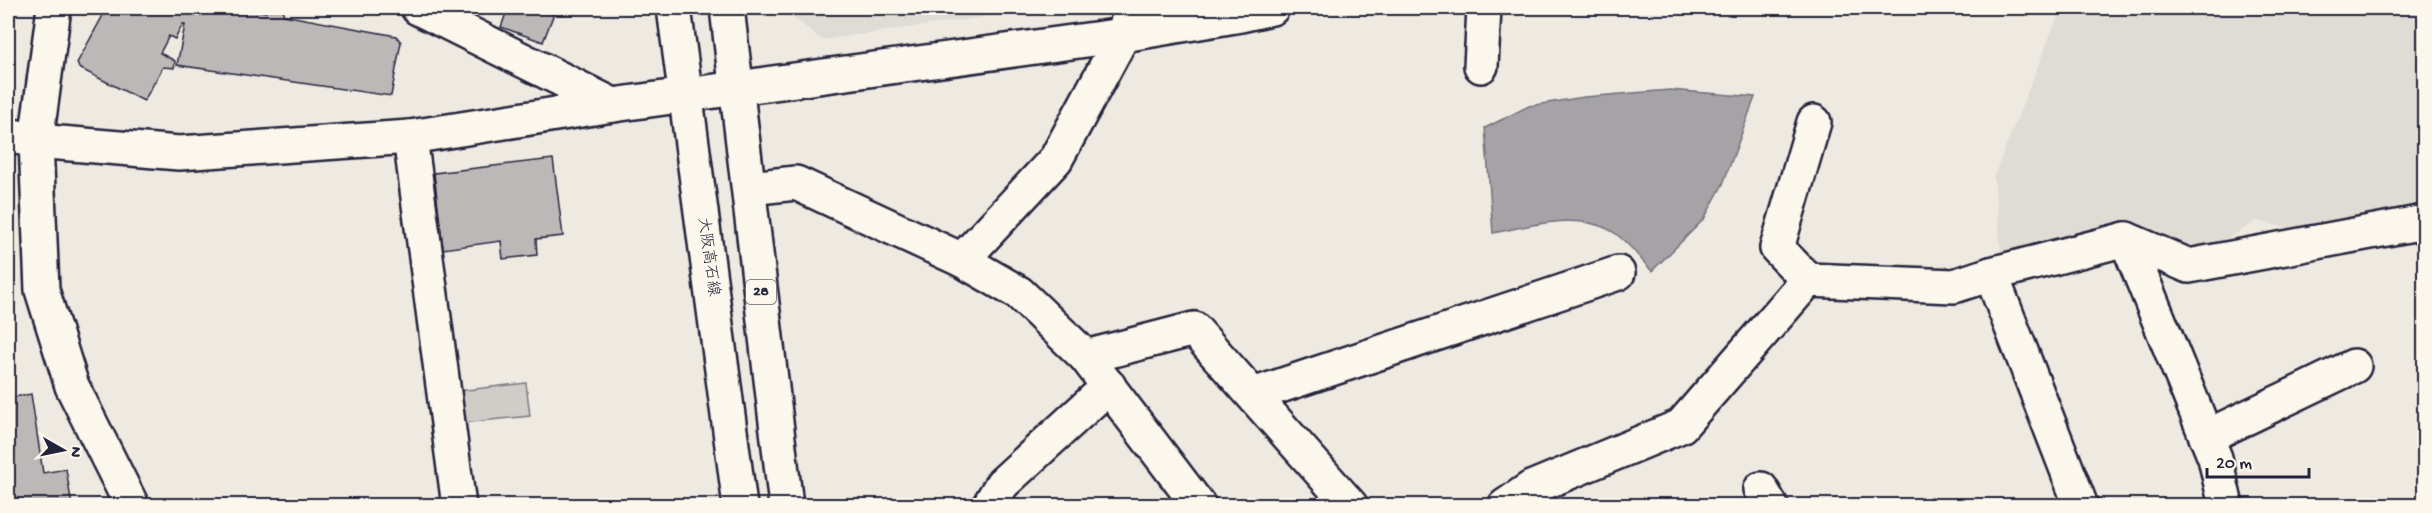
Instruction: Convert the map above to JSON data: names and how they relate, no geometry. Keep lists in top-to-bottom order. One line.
{"streets":{"street":["大阪高石線","28"]},"scale_bar":"20 m","north":"right"}
